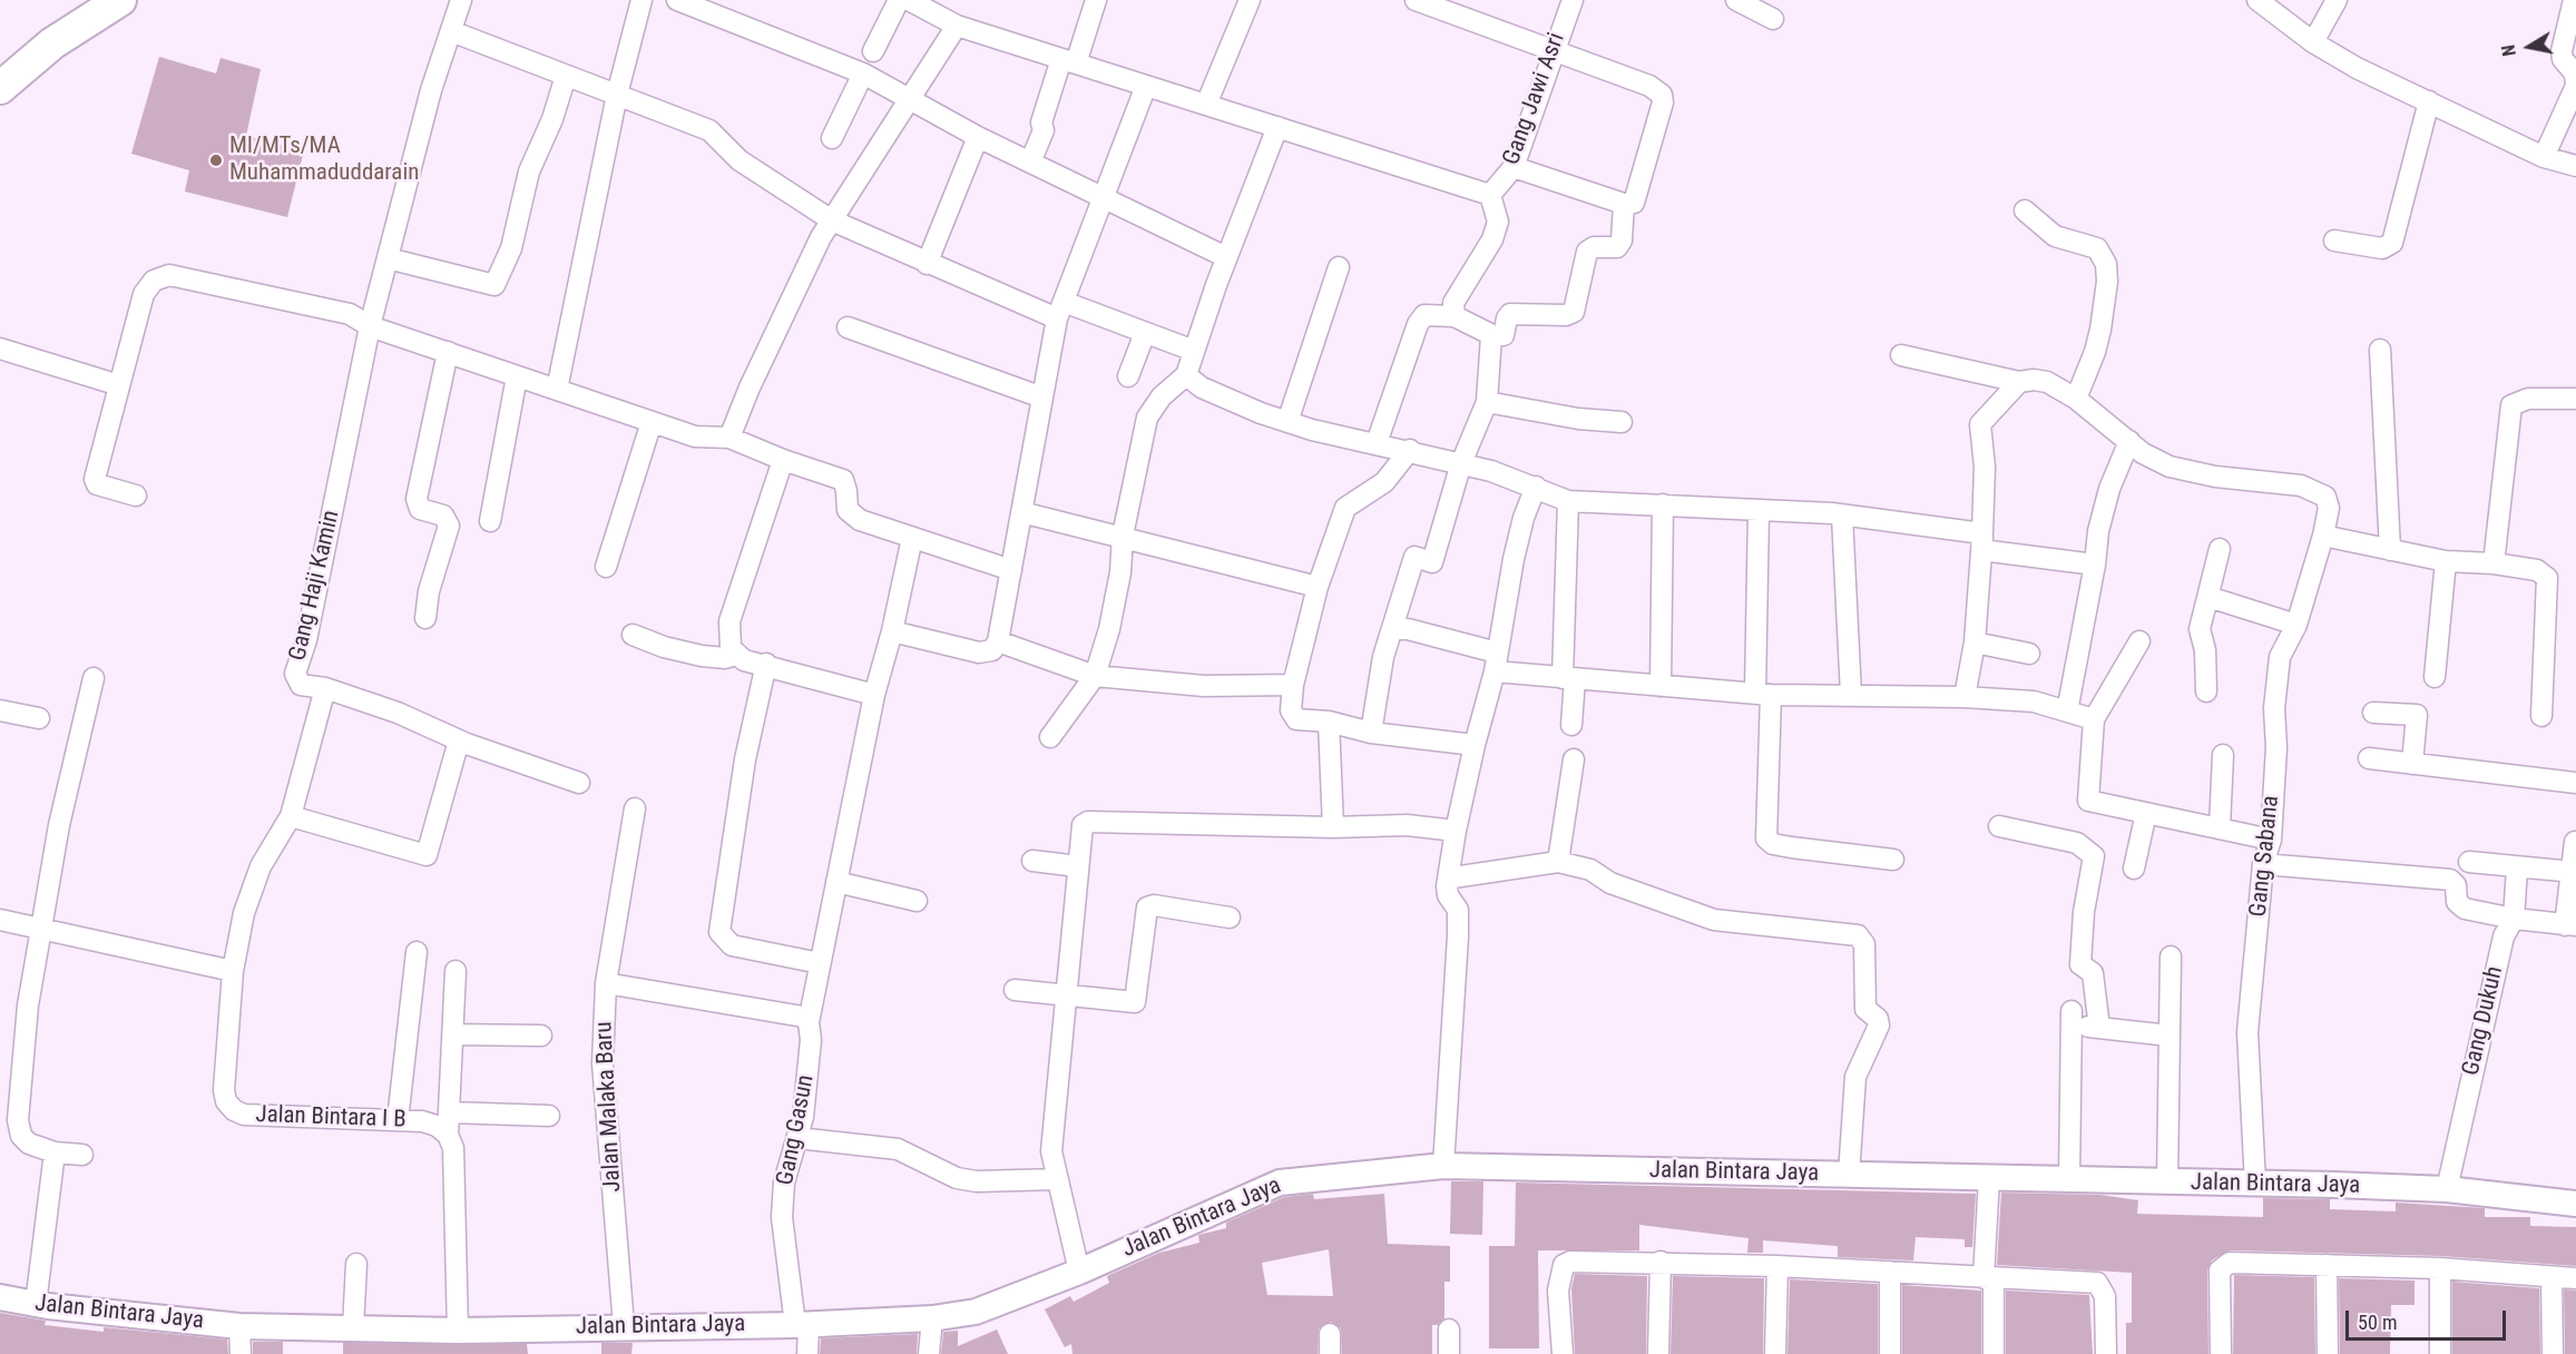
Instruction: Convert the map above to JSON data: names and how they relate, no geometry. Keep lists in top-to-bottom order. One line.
{"streets":{"street":["Gang Jawi Asri","Gang Haji Kamin","Gang Sabana","Gang Dukuh","Jalan Malaka Baru","Jalan Bintara I B","Gang Gasun","Jalan Bintara Jaya"]},"crossings":[["Gang Haji Kamin","Jalan Bintara I B"],["Gang Sabana","Jalan Bintara Jaya"],["Gang Dukuh","Jalan Bintara Jaya"],["Jalan Malaka Baru","Jalan Bintara Jaya"],["Gang Gasun","Jalan Bintara Jaya"]],"places":["MI/MTs/MA Muhammaduddarain"],"scale_bar":"50 m","north":"left"}
